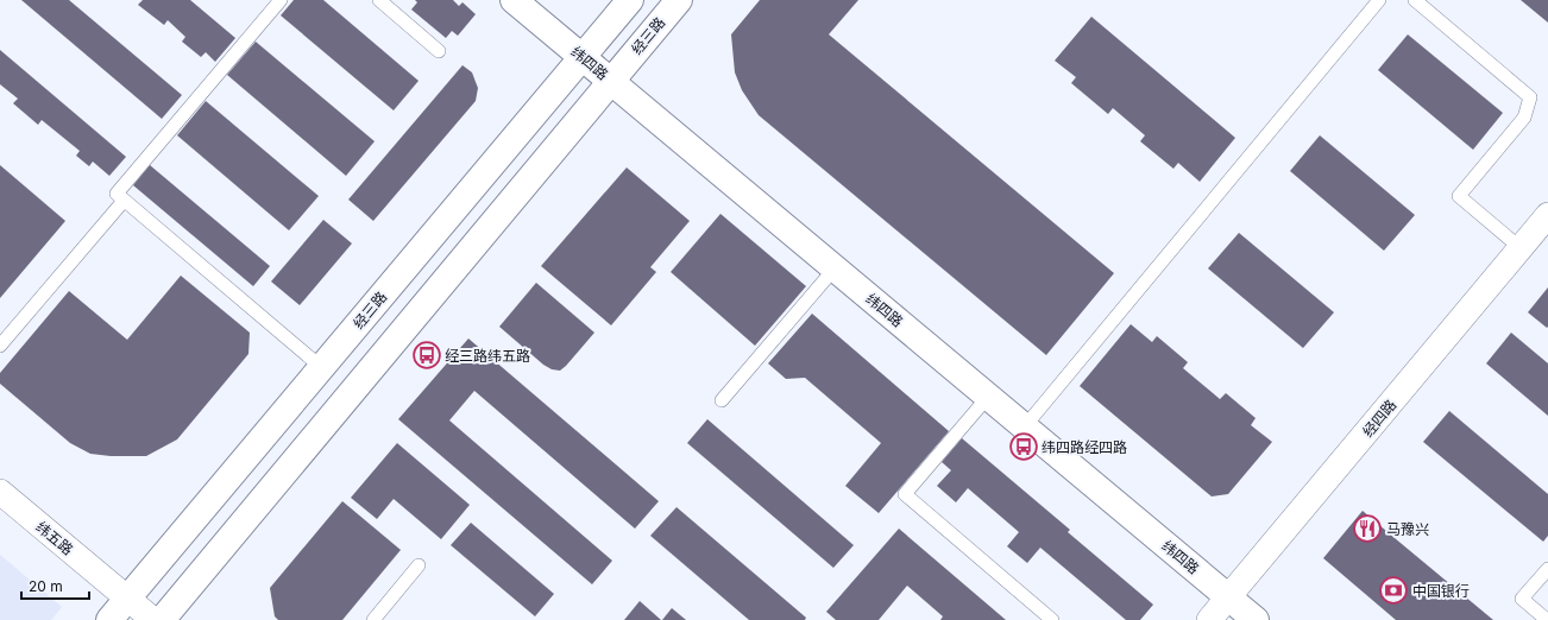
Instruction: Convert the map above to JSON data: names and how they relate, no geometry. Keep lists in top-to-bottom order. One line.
{"streets":{"main road":["经三路","纬四路"],"street":["经四路","纬五路"]},"crossings":[["经三路","纬四路"],["经三路","纬五路"],["纬四路","经四路"]],"places":{"bus stop":["经三路纬五路","纬四路经四路"],"restaurant":["马豫兴"],"bank":["中国银行"]},"scale_bar":"20 m"}
